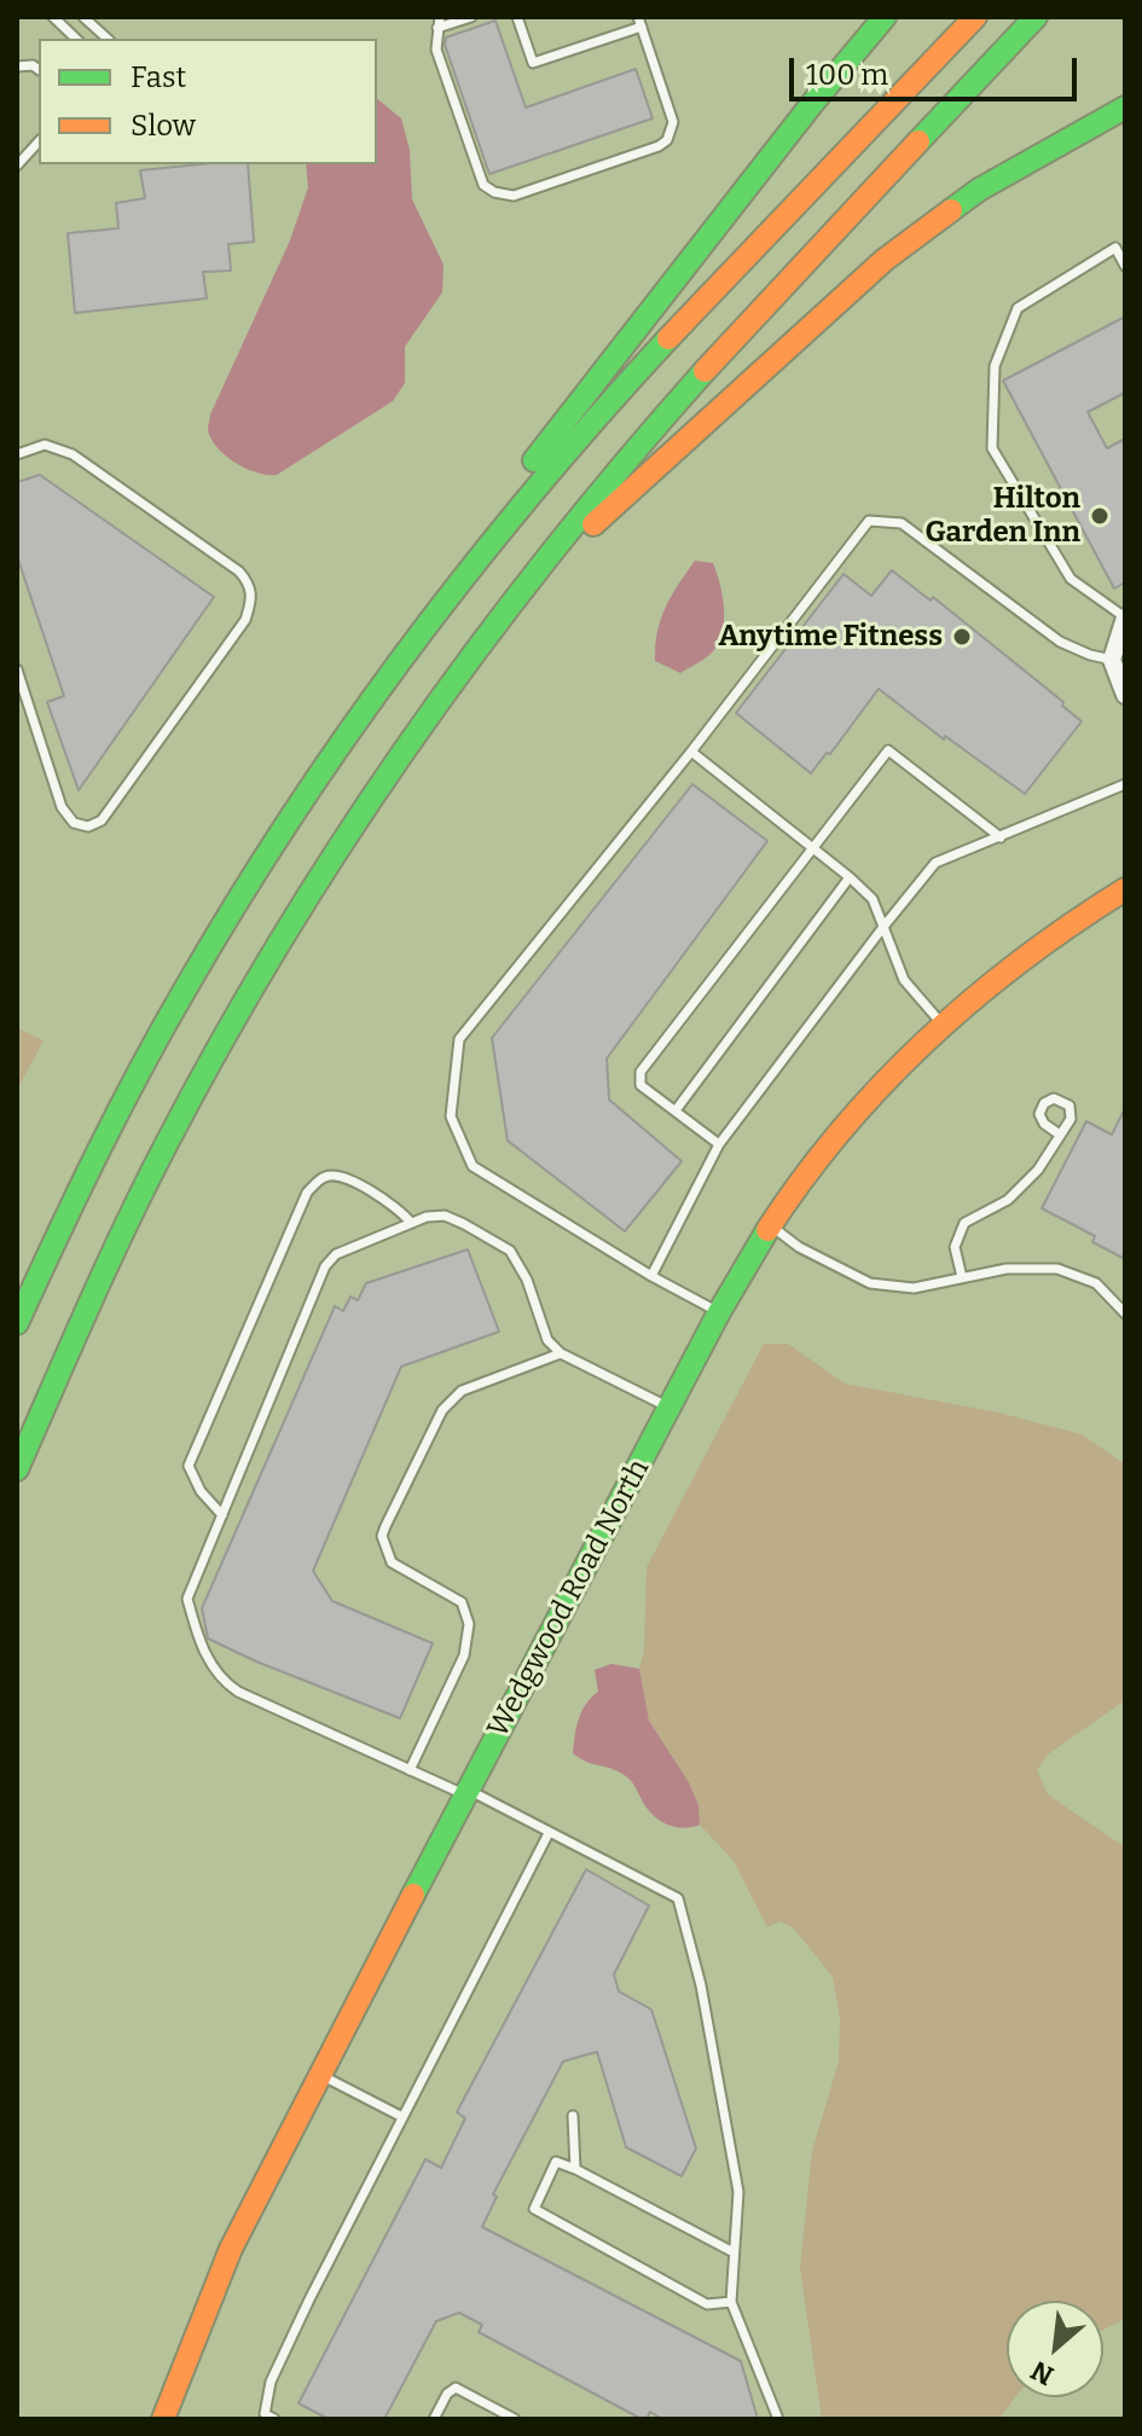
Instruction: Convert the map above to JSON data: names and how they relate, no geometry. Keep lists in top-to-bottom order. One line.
{"streets":{"main road":["Wedgwood Road North"]},"places":["Hilton Garden Inn","Anytime Fitness"],"legend":["Fast","Slow"],"scale_bar":"100 m","north":"bottom left"}
